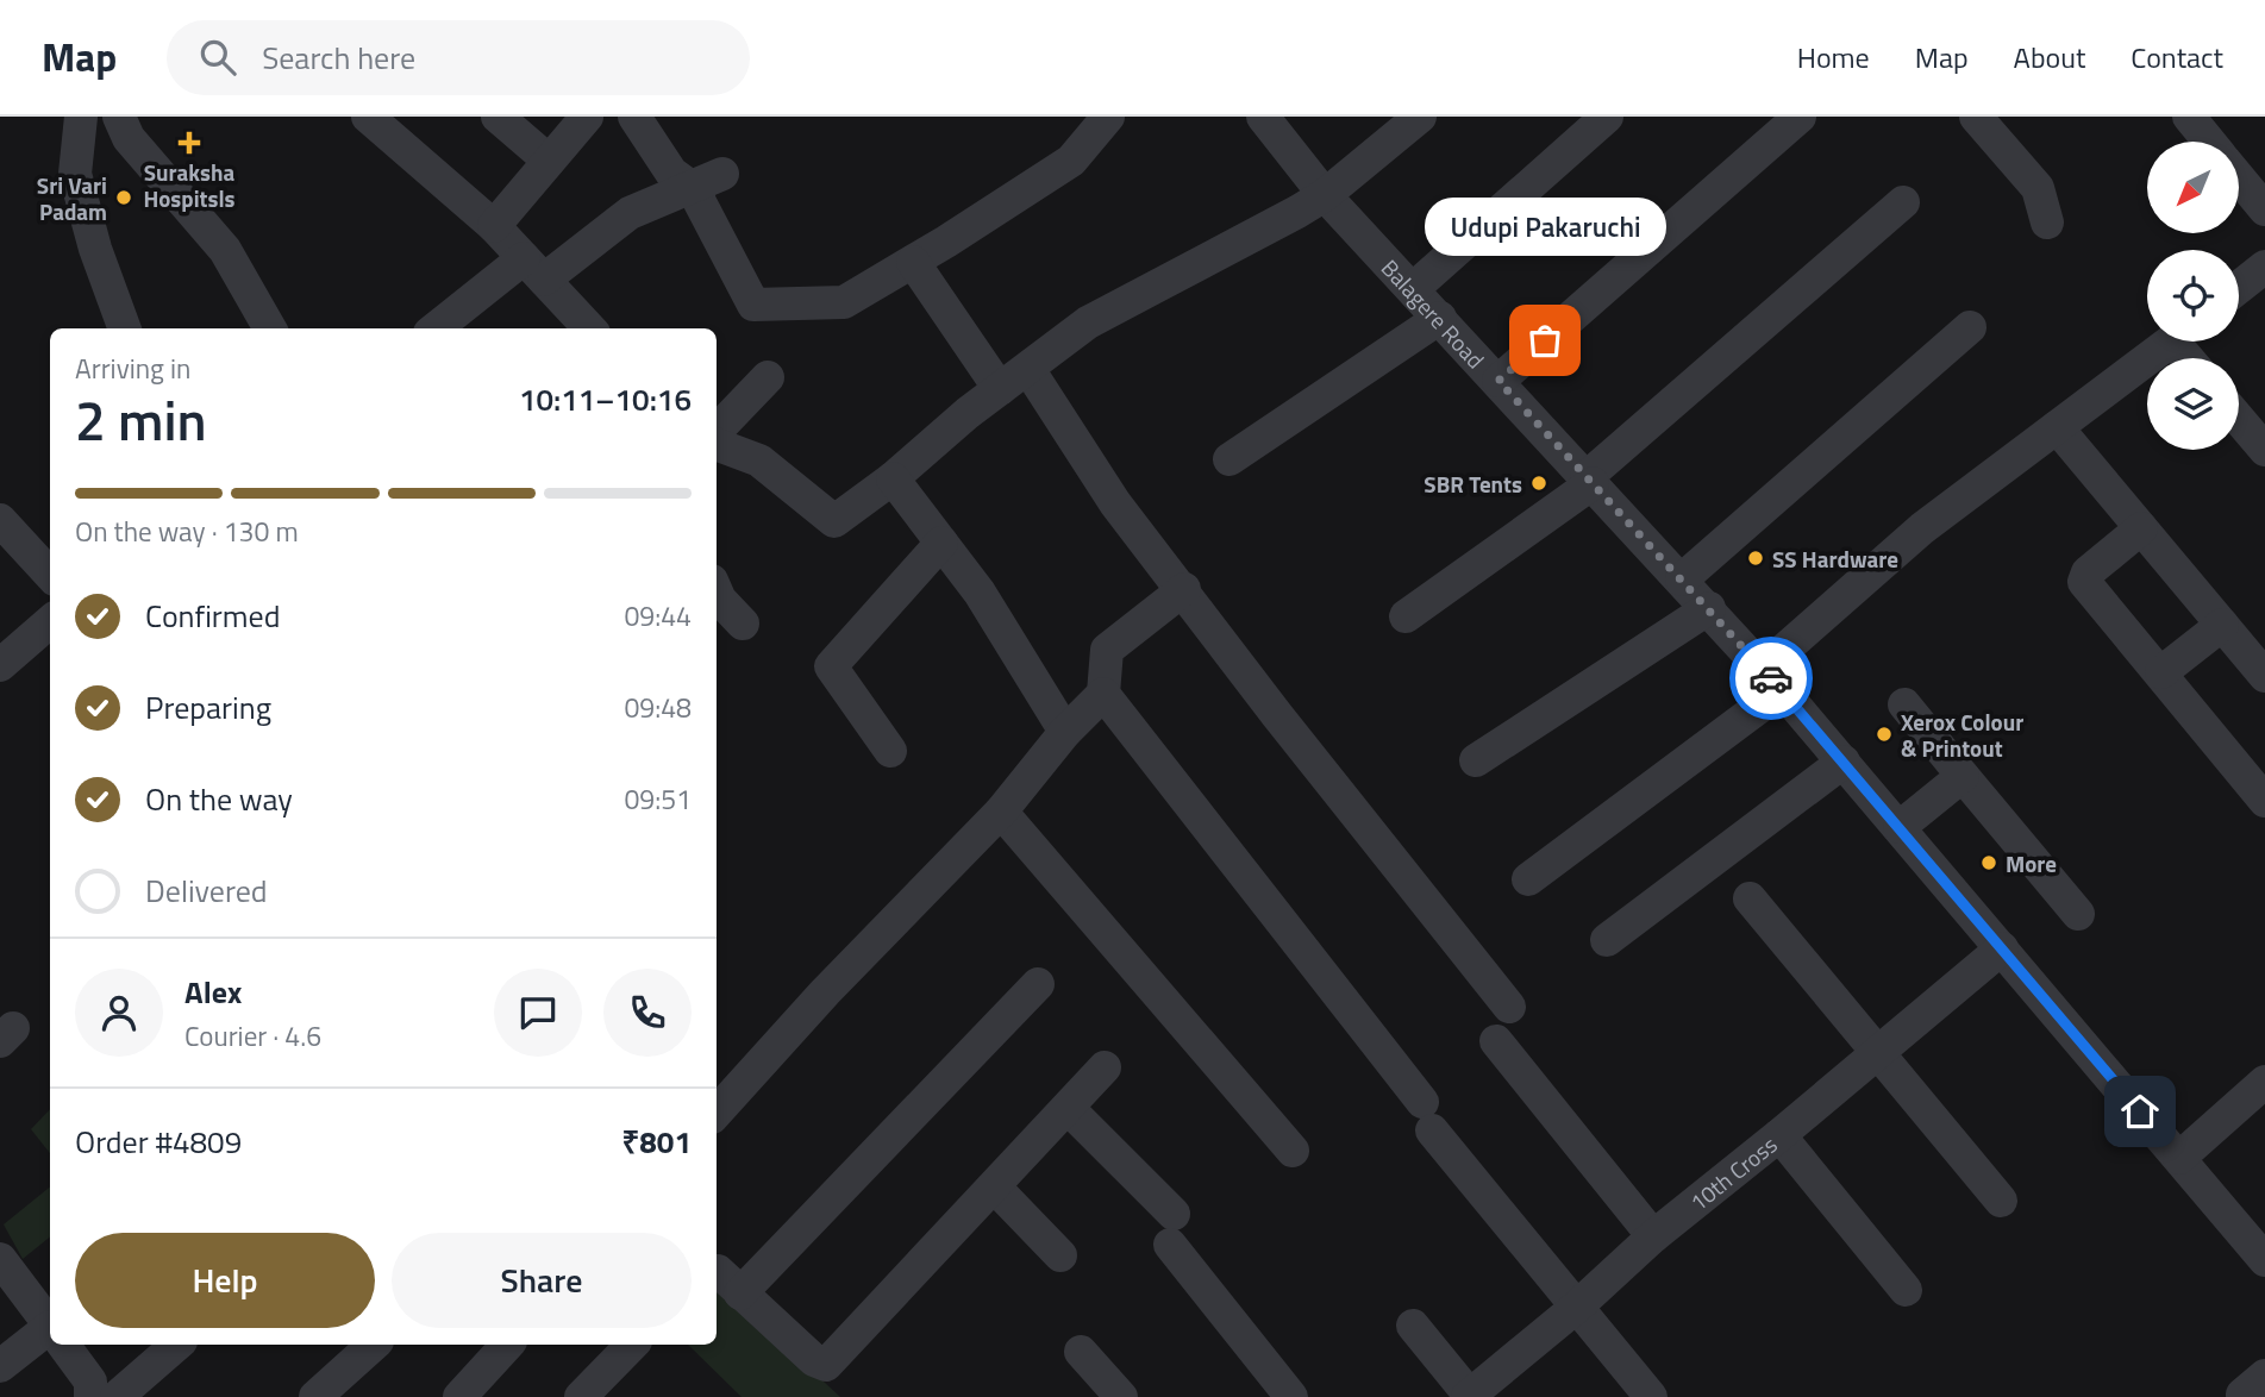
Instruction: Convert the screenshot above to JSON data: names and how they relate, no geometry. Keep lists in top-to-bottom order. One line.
{"streets":{"street":["Balagere Road","10th Cross"]},"crossings":[["Balagere Road","10th Cross"]],"places":{"health":["Suraksha Hospitsls"],"other":["Sri Vari Padam","Udupi Pakaruchi","SBR Tents","SS Hardware","Xerox Colour & Printout","More"]},"north":"bottom left","page":{"header":"Map","search":"Search here","nav":["Home","Map","About","Contact"],"bubble":"Udupi Pakaruchi","heading":["2 min","Arriving in","10:11–10:16"],"panel":["Alex","Courier · 4.6","Order #4809","₹801"],"bar":"On the way · 130 m","list":[["Confirmed","09:44"],["Preparing","09:48"],["On the way","09:51"],"Delivered"],"buttons":["Help","Share"]}}
